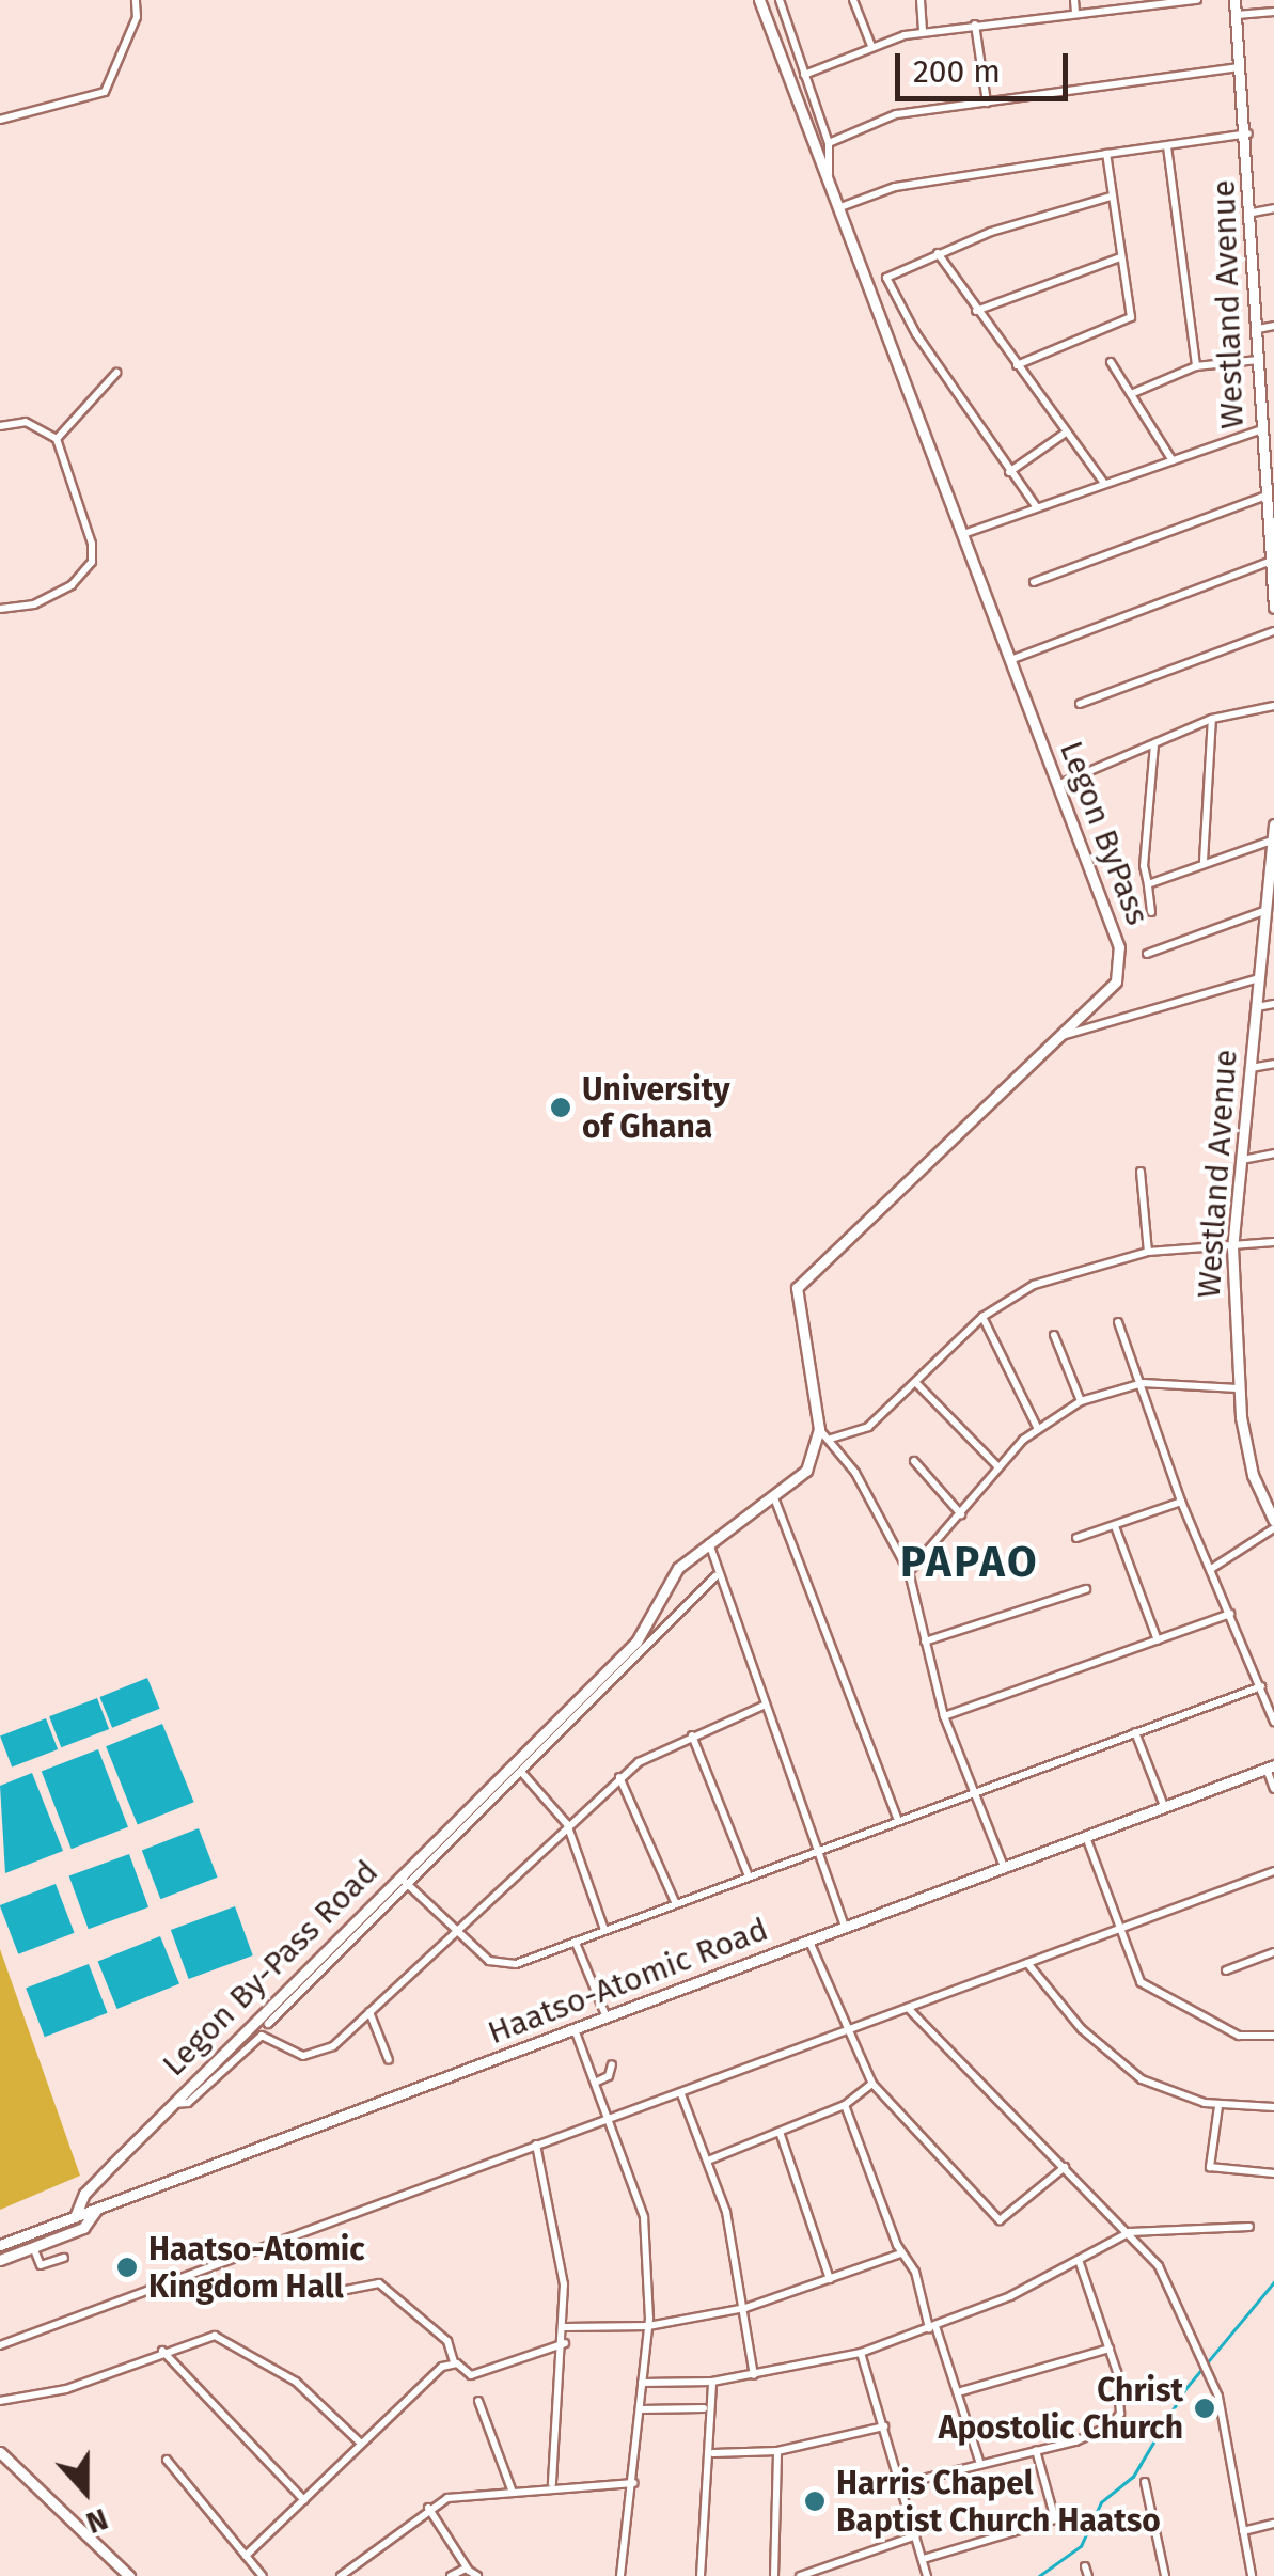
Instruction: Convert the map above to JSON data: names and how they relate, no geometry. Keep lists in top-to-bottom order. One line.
{"streets":{"street":["Westland Avenue","Legon ByPass","Legon By-Pass Road","Haatso-Atomic Road"]},"crossings":[["Legon By-Pass Road","Haatso-Atomic Road"]],"districts":["PAPAO"],"places":["University of Ghana","Haatso-Atomic Kingdom Hall","Christ Apostolic Church","Harris Chapel Baptist Church Haatso"],"scale_bar":"200 m","north":"bottom"}
